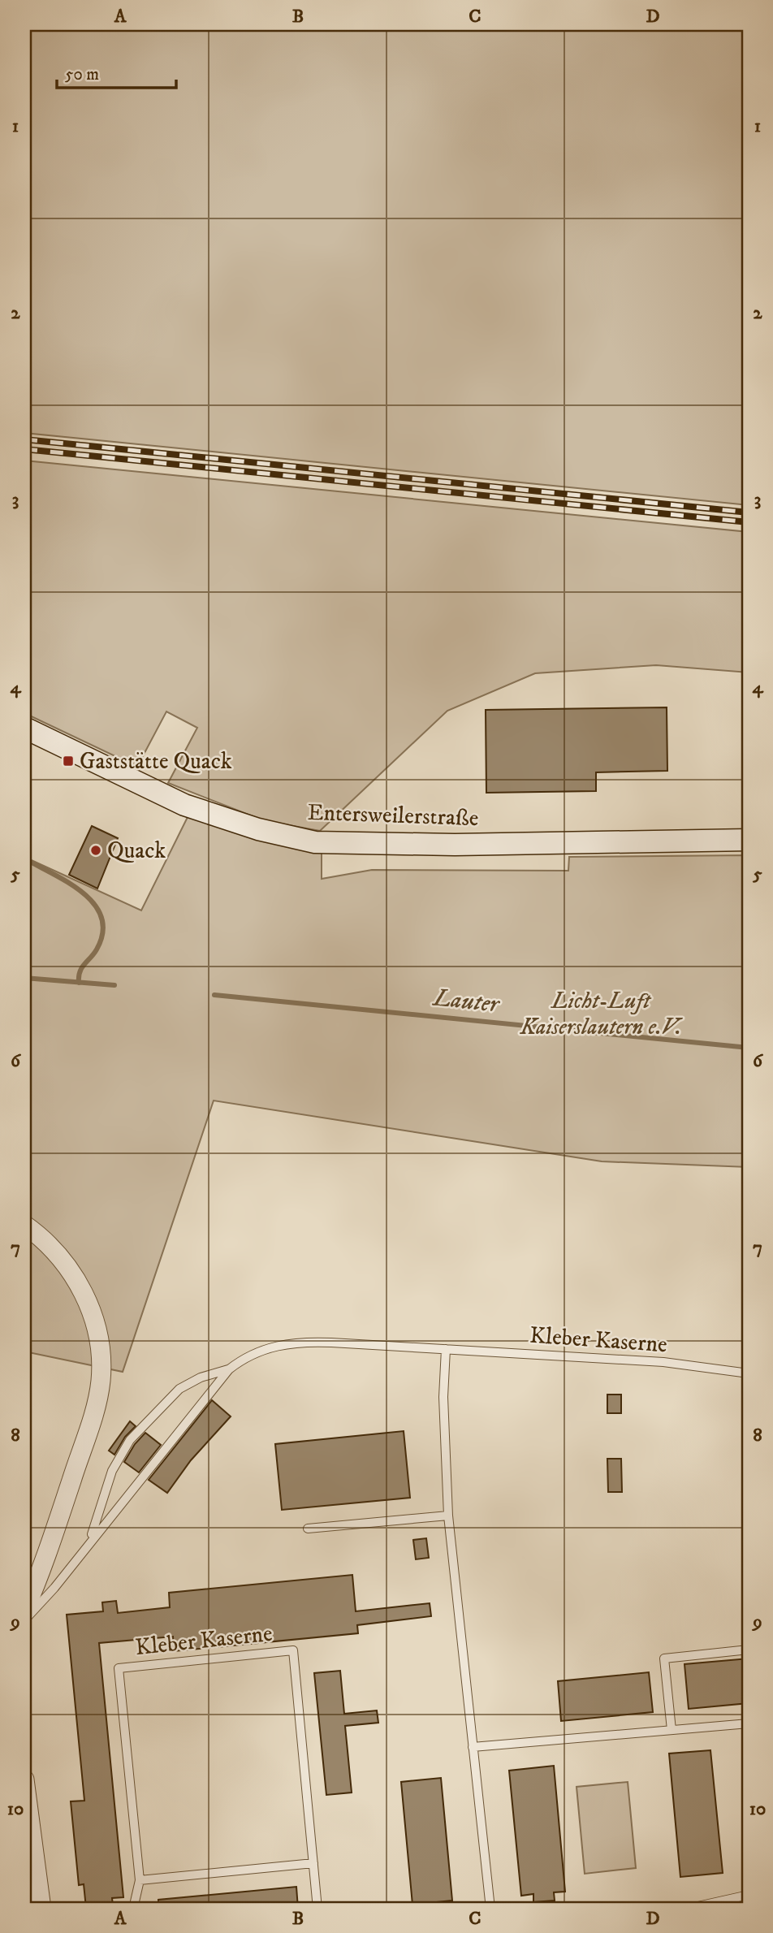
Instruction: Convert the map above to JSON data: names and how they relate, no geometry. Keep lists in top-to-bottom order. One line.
{"streets":{"main road":["Entersweilerstraße"],"lane":["Kleber Kaserne"]},"water":["Lauter"],"parks":["Licht-Luft Kaiserslautern e.V."],"places":{"transit":["Gaststätte Quack"],"other":["Quack"]},"scale_bar":"50 m","grid":{"columns":["A","B","C","D"],"rows":["1","2","3","4","5","6","7","8","9","10"]}}
